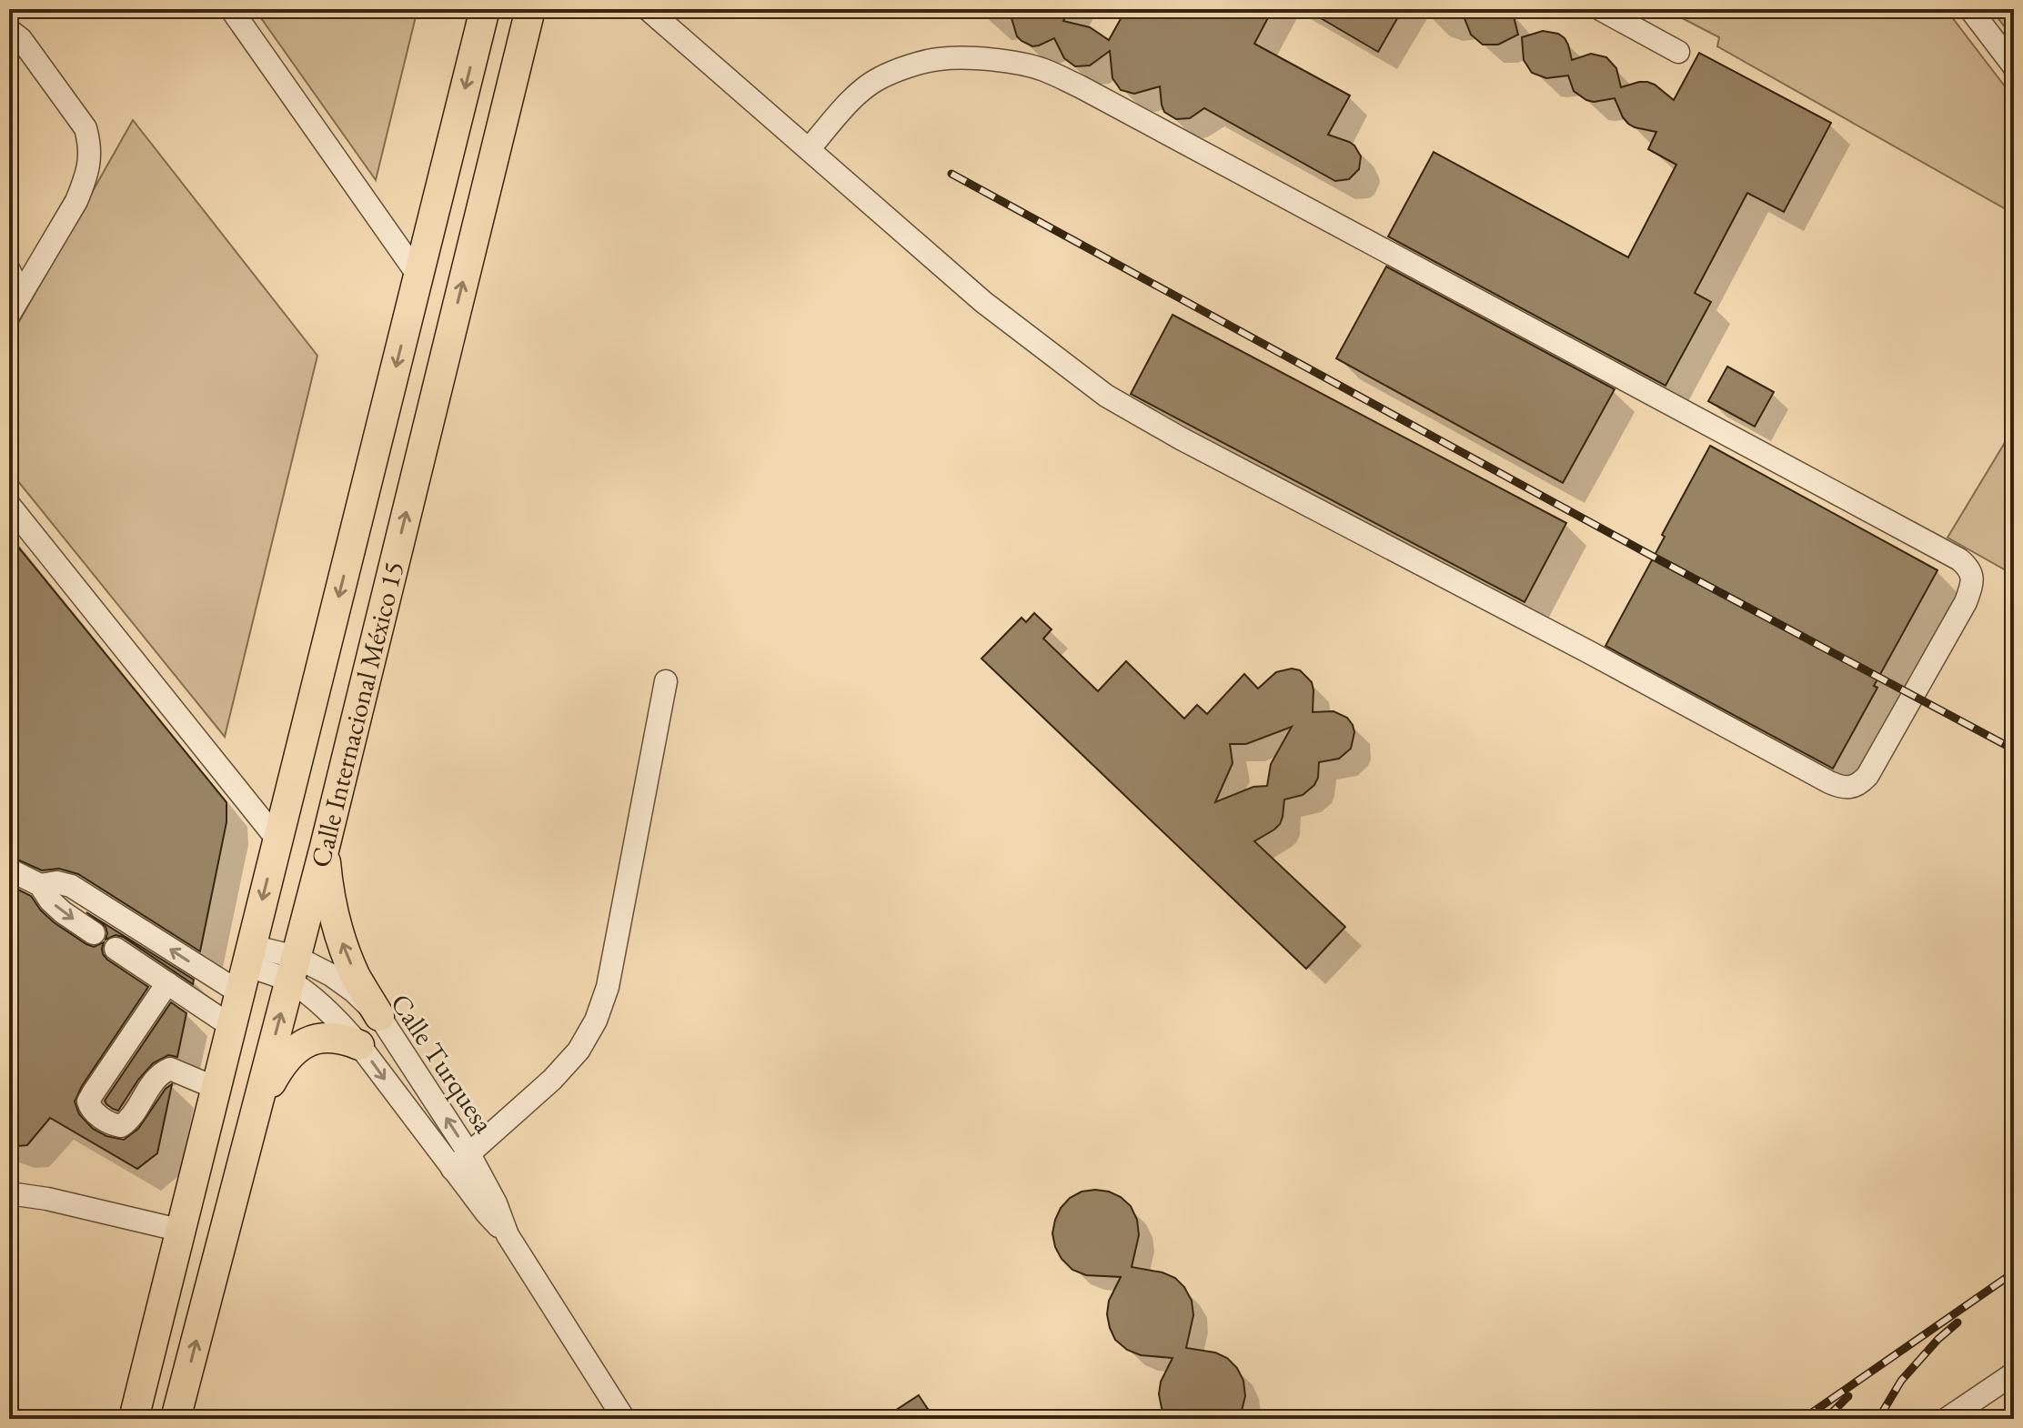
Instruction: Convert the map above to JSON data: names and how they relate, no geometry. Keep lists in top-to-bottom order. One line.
{"streets":{"main road":["Calle Internacional México 15"],"street":["Calle Turquesa"]},"crossings":[["Calle Internacional México 15","Calle Turquesa"]]}
